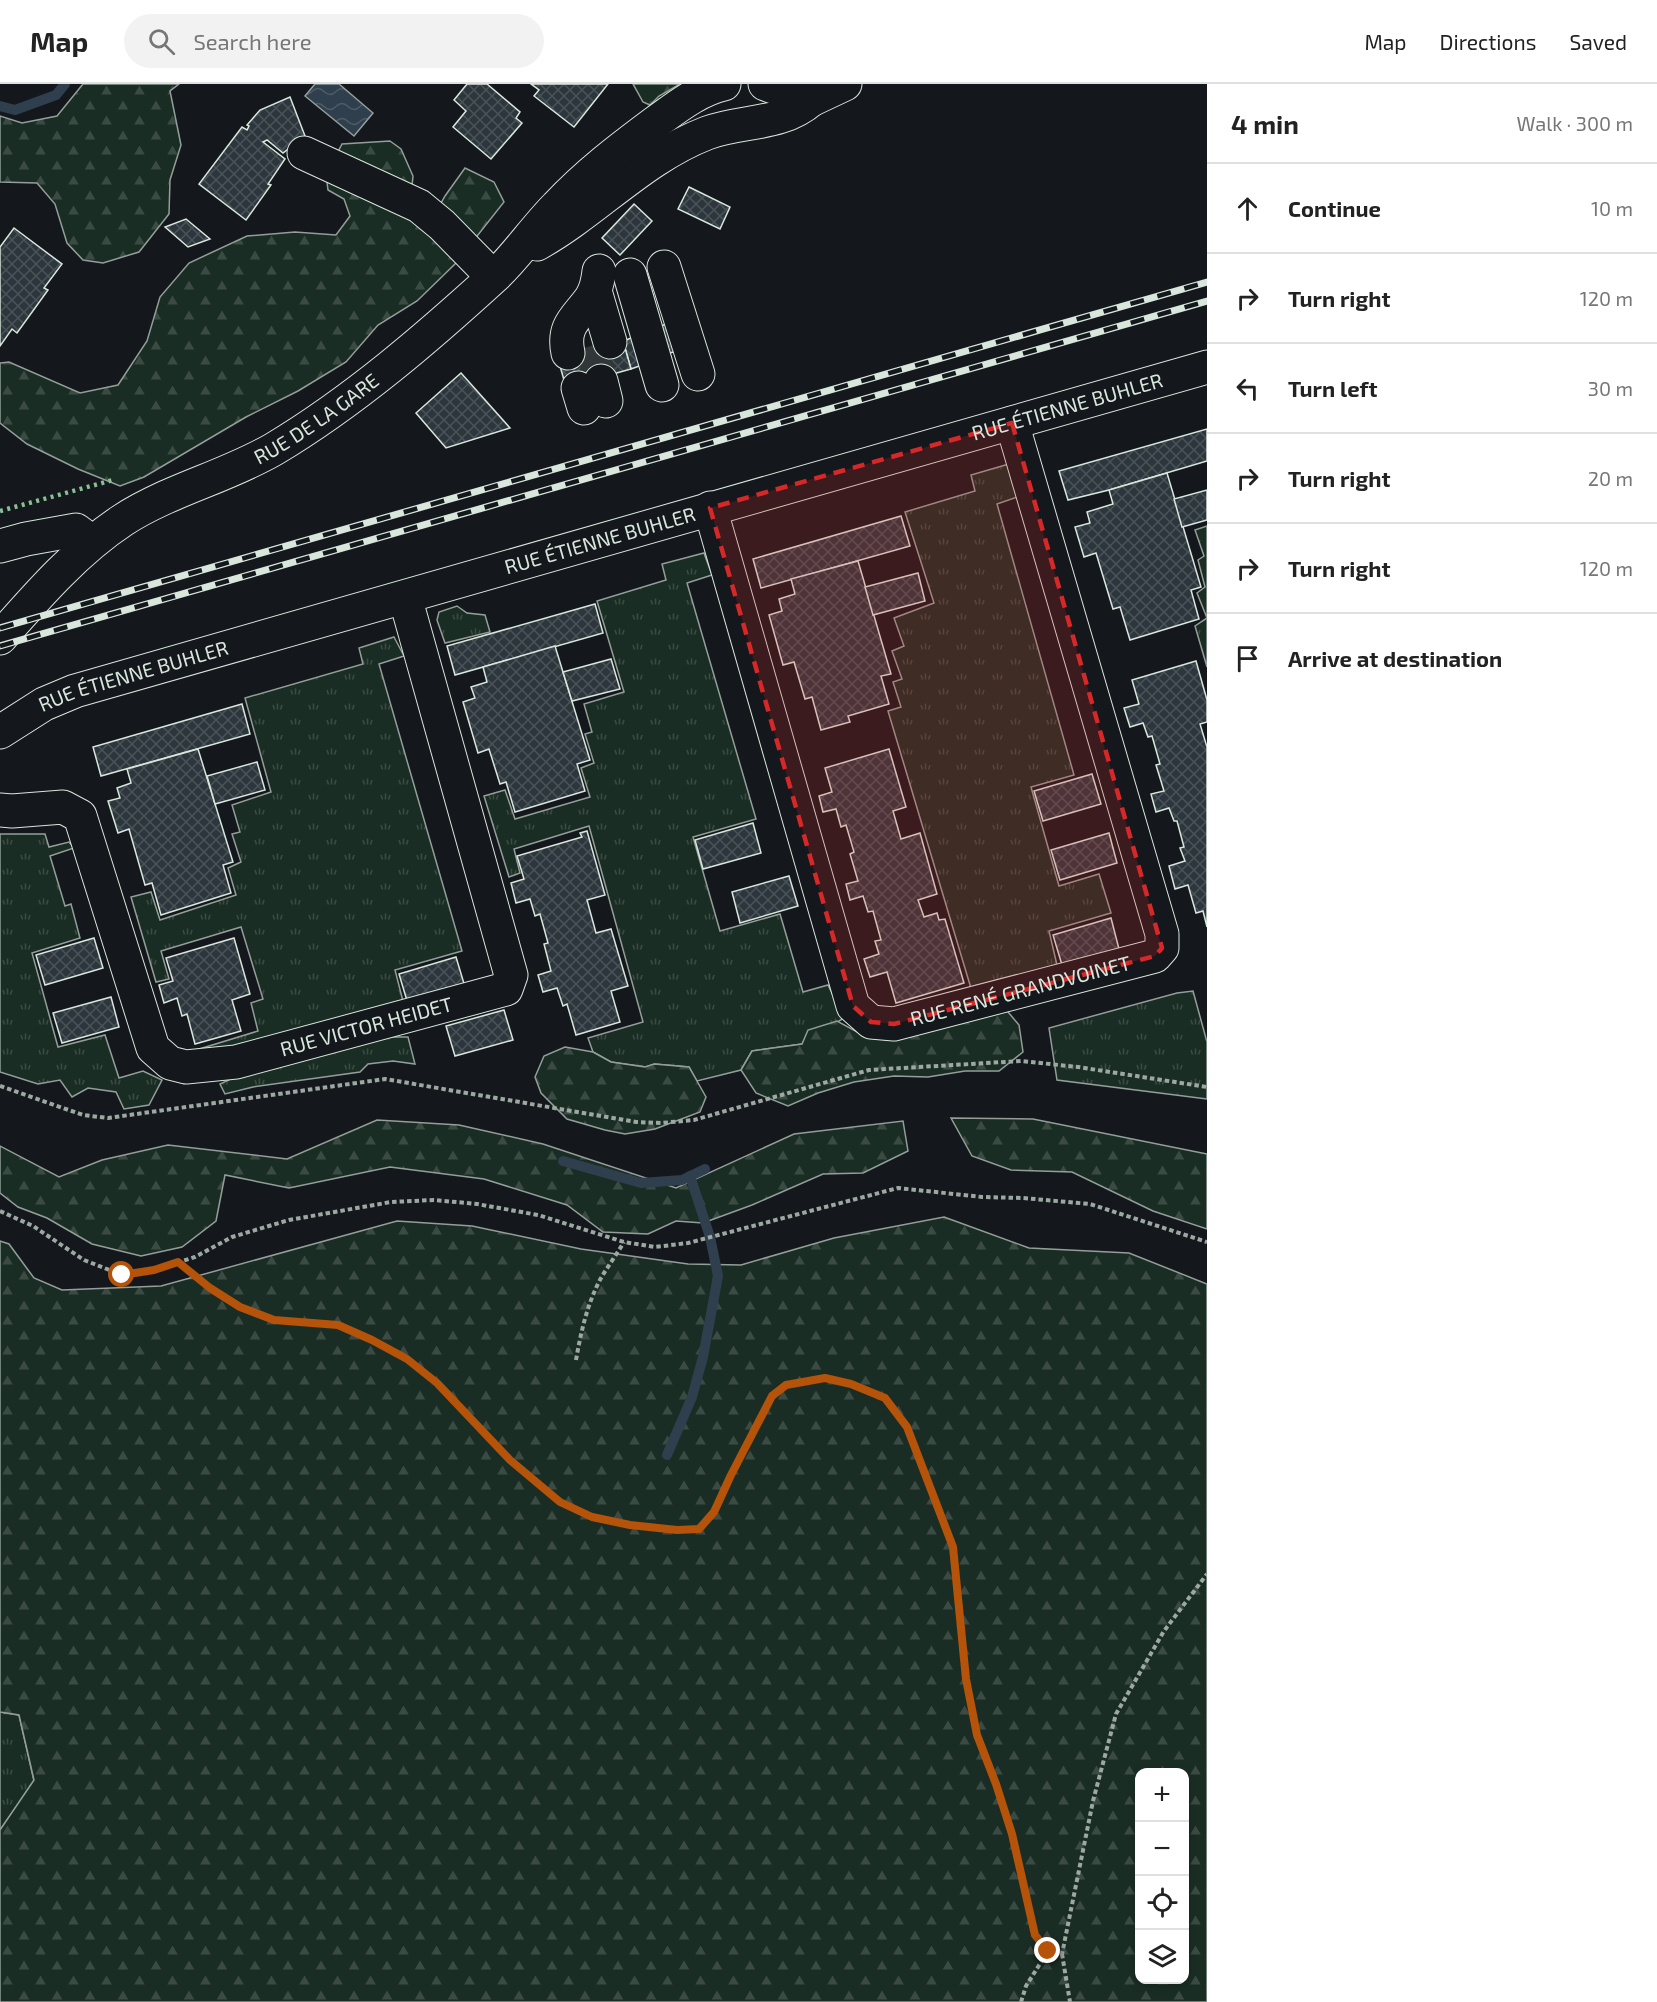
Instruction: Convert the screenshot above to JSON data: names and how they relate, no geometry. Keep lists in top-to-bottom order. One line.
{"streets":{"street":["RUE ÉTIENNE BUHLER","RUE DE LA GARE","RUE RENÉ GRANDVOINET","RUE VICTOR HEIDET"]},"crossings":[["RUE ÉTIENNE BUHLER","RUE RENÉ GRANDVOINET"],["RUE ÉTIENNE BUHLER","RUE VICTOR HEIDET"]],"page":{"header":"Map","search":"Search here","nav":["Map","Directions","Saved"],"heading":["4 min","Walk · 300 m"],"list":[["Continue","10 m"],["Turn right","120 m"],["Turn left","30 m"],["Turn right","20 m"],["Turn right","120 m"],"Arrive at destination"],"map_buttons":["+","−"]}}
